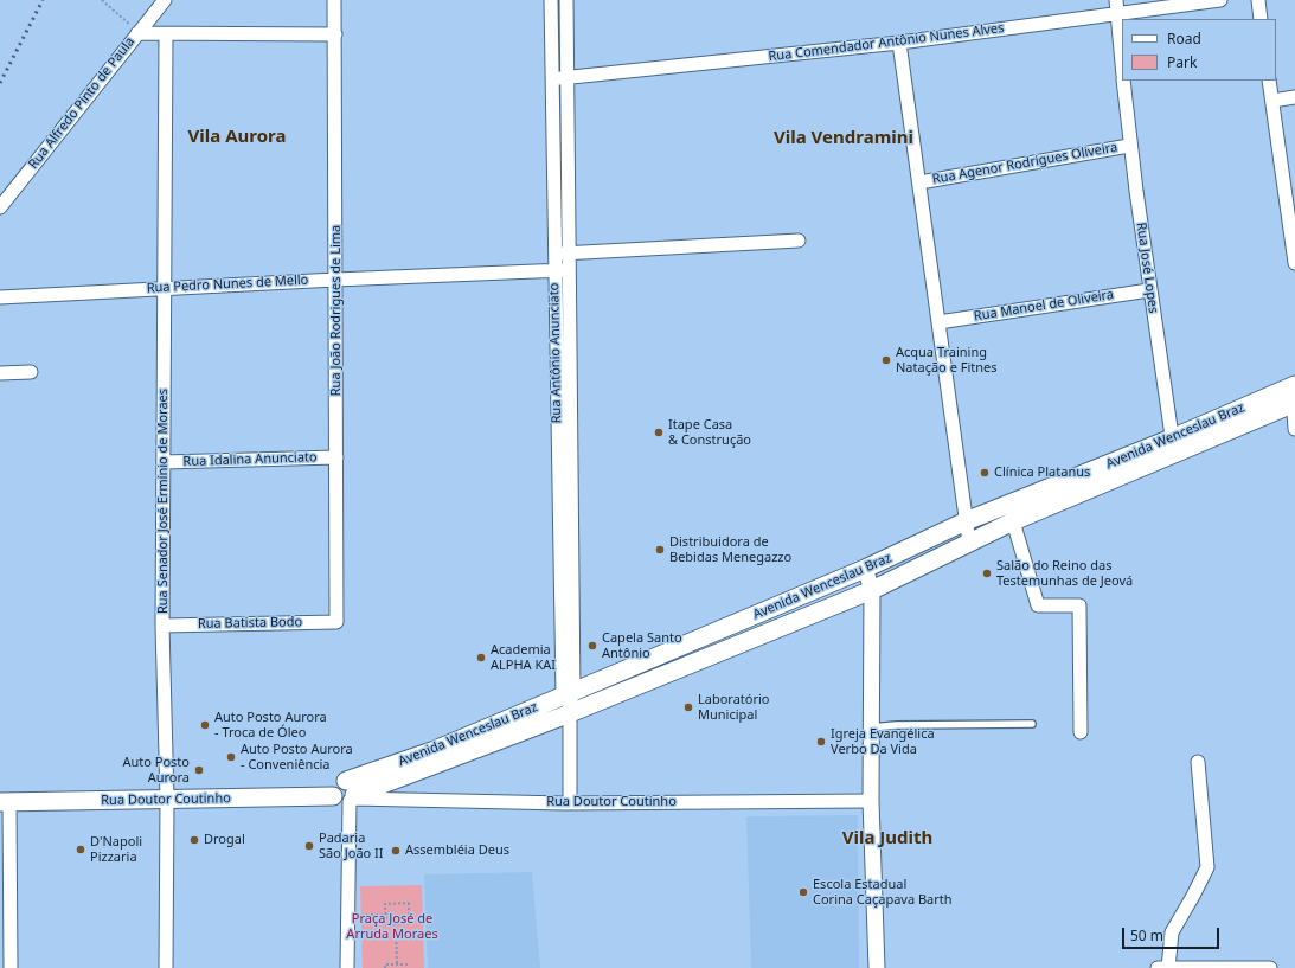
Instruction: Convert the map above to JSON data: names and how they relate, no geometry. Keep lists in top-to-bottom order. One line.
{"streets":{"main road":["Avenida Wenceslau Braz","Rua Doutor Coutinho"],"street":["Rua Comendador Antônio Nunes Alves","Rua Alfredo Pinto de Paula","Rua Agenor Rodrigues Oliveira","Rua José Lopes","Rua Pedro Nunes de Mello","Rua Manoel de Oliveira","Rua João Rodrigues de Lima","Rua Antônio Anunciato","Rua Idalina Anunciato","Rua Senador José Ermínio de Moraes","Rua Batista Bodo"]},"crossings":[["Rua Comendador Antônio Nunes Alves","Rua Antônio Anunciato"],["Rua Agenor Rodrigues Oliveira","Rua José Lopes"],["Rua José Lopes","Rua Manoel de Oliveira"],["Rua José Lopes","Avenida Wenceslau Braz"],["Rua Pedro Nunes de Mello","Rua João Rodrigues de Lima"],["Rua Pedro Nunes de Mello","Rua Antônio Anunciato"],["Rua Pedro Nunes de Mello","Rua Senador José Ermínio de Moraes"],["Rua João Rodrigues de Lima","Rua Idalina Anunciato"],["Rua João Rodrigues de Lima","Rua Batista Bodo"],["Rua Antônio Anunciato","Avenida Wenceslau Braz"],["Rua Antônio Anunciato","Rua Doutor Coutinho"],["Avenida Wenceslau Braz","Rua Doutor Coutinho"],["Rua Idalina Anunciato","Rua Senador José Ermínio de Moraes"],["Rua Senador José Ermínio de Moraes","Rua Batista Bodo"],["Rua Senador José Ermínio de Moraes","Rua Doutor Coutinho"]],"districts":["Vila Aurora","Vila Vendramini","Vila Judith"],"parks":["Praça José de Arruda Moraes"],"places":["Acqua Training Natação e Fitnes","Itape Casa & Construção","Clínica Platanus","Distribuidora de Bebidas Menegazzo","Salão do Reino das Testemunhas de Jeová","Capela Santo Antônio","Academia ALPHA KAI","Laboratório Municipal","Auto Posto Aurora - Troca de Óleo","Igreja Evangélica Verbo Da Vida","Auto Posto Aurora - Conveniência","Auto Posto Aurora","Drogal","Padaria São João II","D'Napoli Pizzaria","Assembléia Deus","Escola Estadual Corina Caçapava Barth"],"legend":["Road","Park"],"scale_bar":"50 m"}
